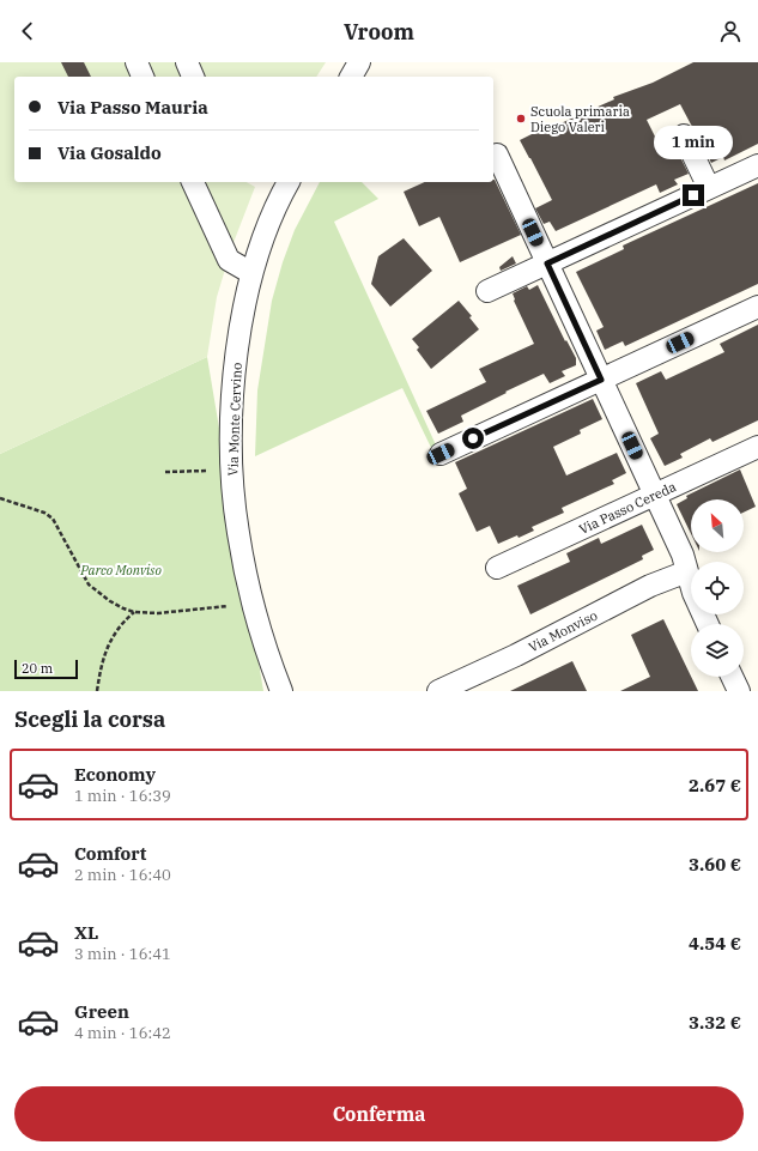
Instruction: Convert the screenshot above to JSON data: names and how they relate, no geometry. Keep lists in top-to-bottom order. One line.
{"streets":{"street":["Via Monte Cervino","Via Passo Cereda","Via Monviso"]},"parks":["Parco Monviso"],"places":["Scuola primaria Diego Valeri"],"scale_bar":"20 m","north":"top left","page":{"header":"Vroom","banner":["Via Passo Mauria","Via Gosaldo"],"bubble":"1 min","scale":"20 m","heading":"Scegli la corsa","list":[{"name":"Economy","note":"1 min · 16:39","value":"2.67 €"},{"name":"Comfort","note":"2 min · 16:40","value":"3.60 €"},{"name":"XL","note":"3 min · 16:41","value":"4.54 €"},{"name":"Green","note":"4 min · 16:42","value":"3.32 €"}],"buttons":"Conferma"}}
